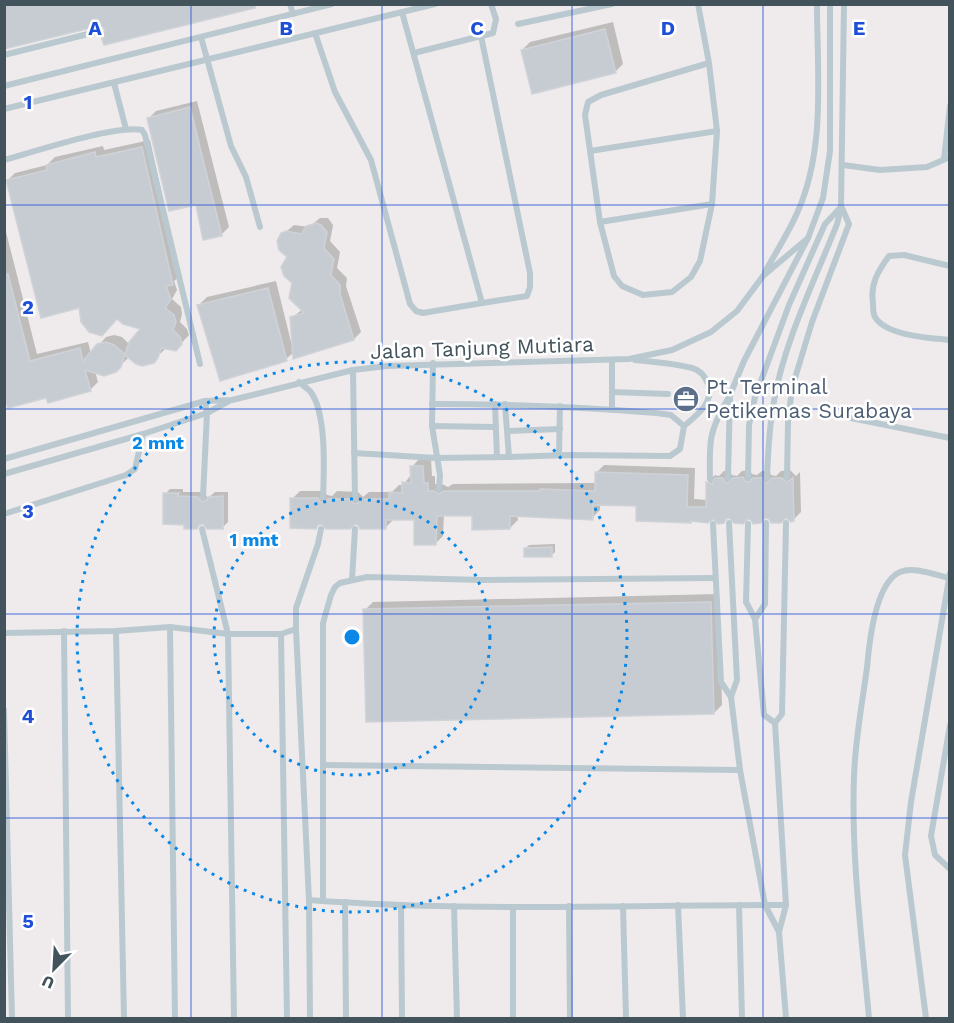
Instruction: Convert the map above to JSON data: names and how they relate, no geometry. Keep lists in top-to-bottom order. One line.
{"streets":{"lane":["Jalan Tanjung Mutiara"]},"places":{"office":["Pt. Terminal Petikemas Surabaya"]},"north":"bottom left","grid":{"columns":["A","B","C","D","E"],"rows":["1","2","3","4","5"]},"rings":["2 mnt","1 mnt"]}
